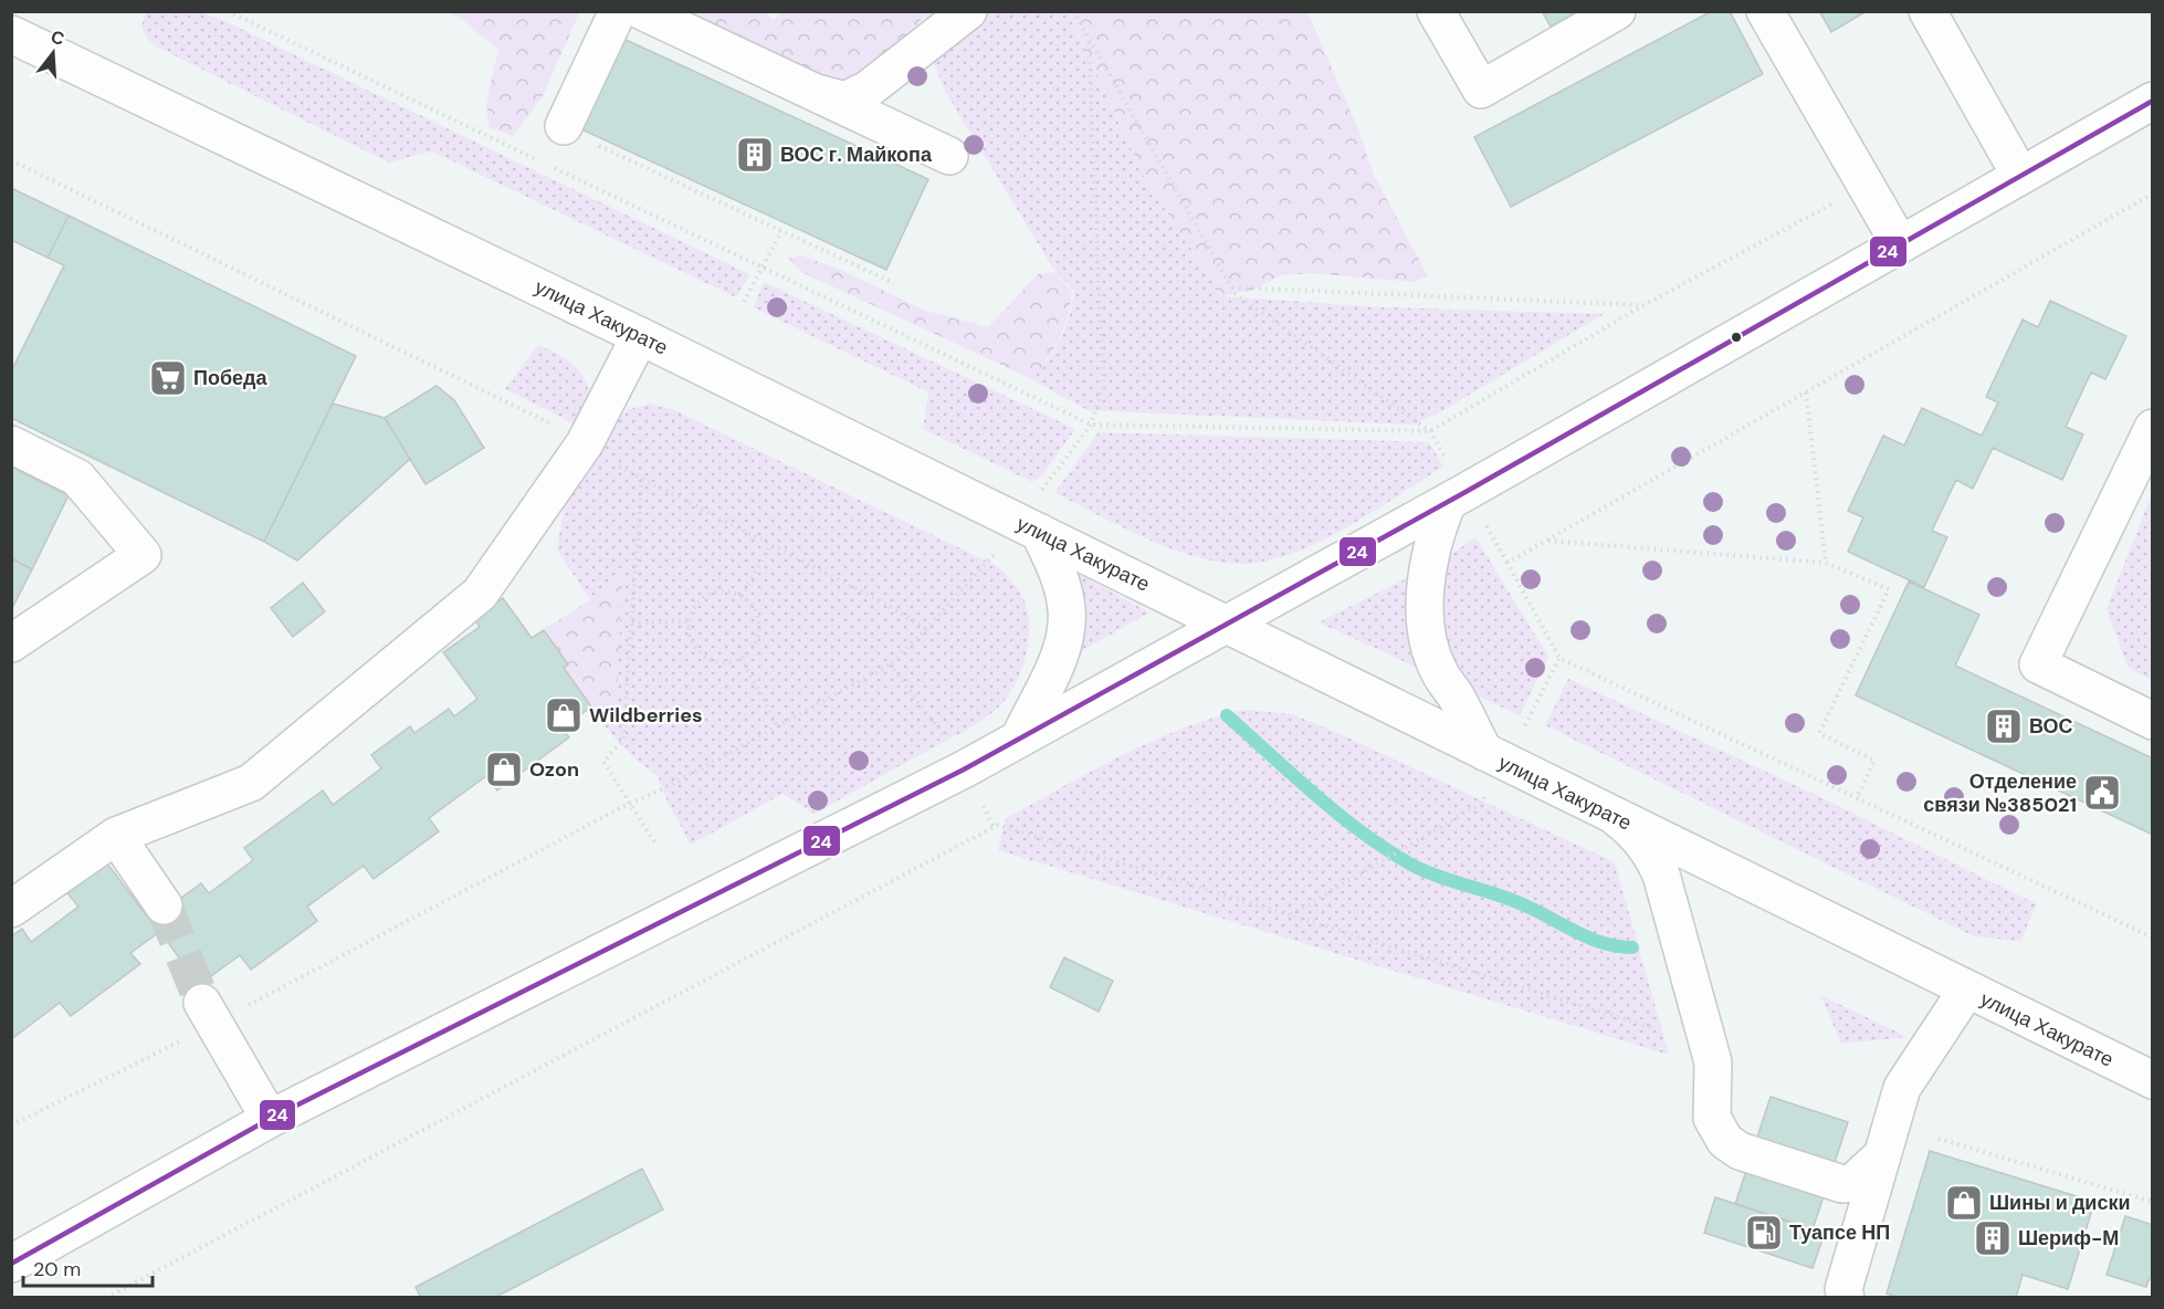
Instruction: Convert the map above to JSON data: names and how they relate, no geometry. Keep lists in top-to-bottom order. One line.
{"streets":{"main road":["улица Хакурате"]},"places":{"building":["ВОС г. Майкопа","ВОС","Шериф-М"],"supermarket":["Победа"],"shop":["Wildberries","Ozon","Шины и диски"],"public building":["Отделение связи №385021"],"fuel station":["Туапсе НП"]},"lines":["transit line 24"],"scale_bar":"20 m","north":"top"}
